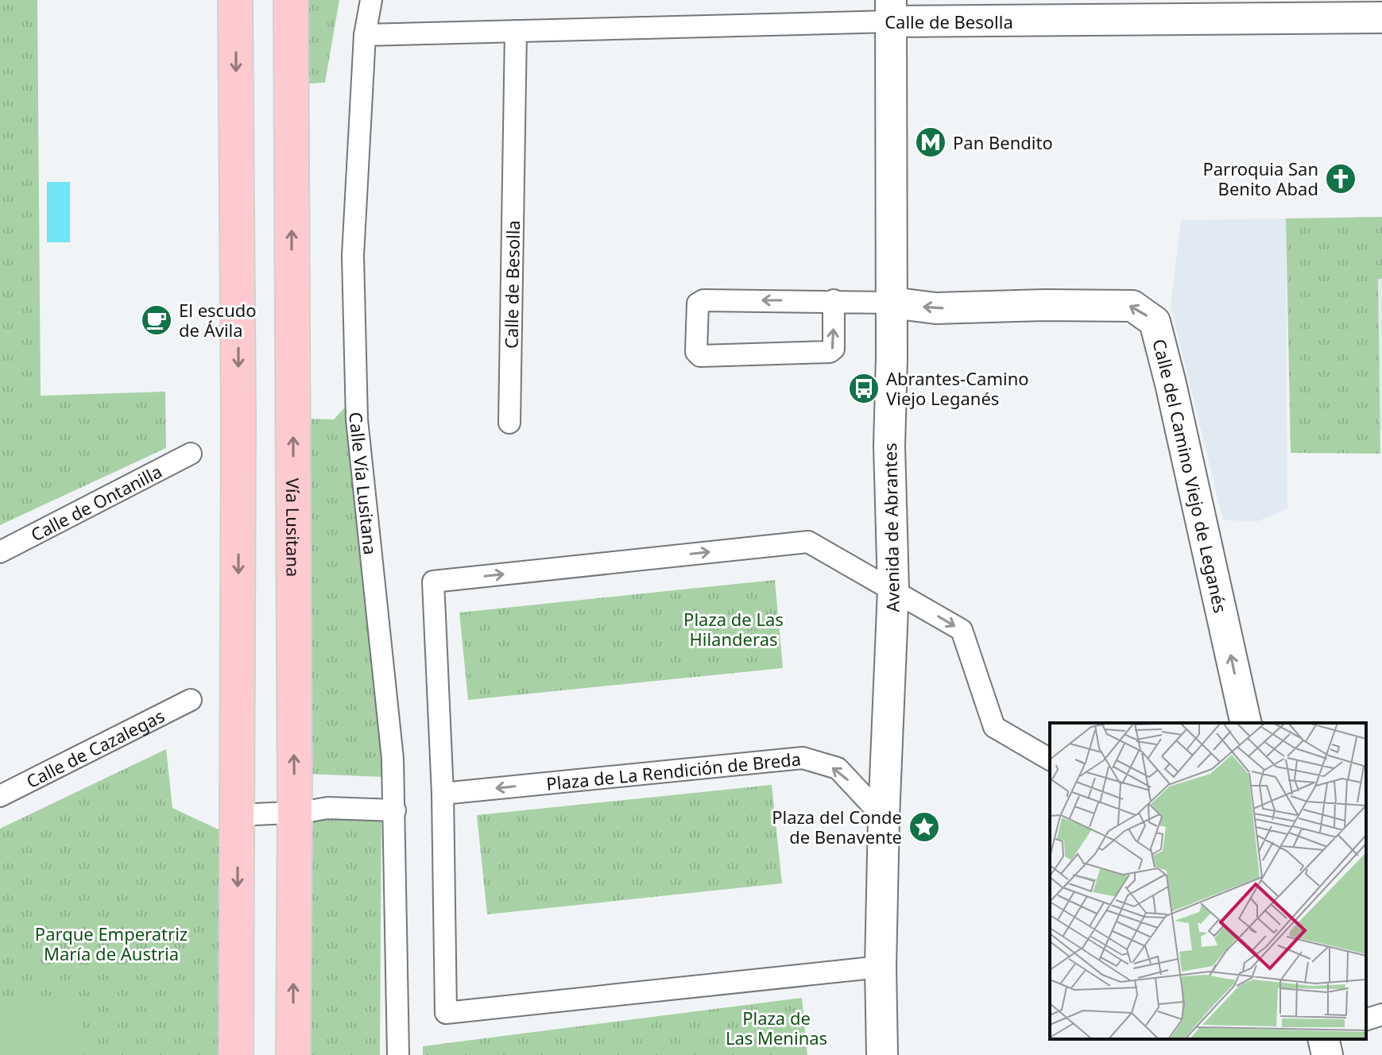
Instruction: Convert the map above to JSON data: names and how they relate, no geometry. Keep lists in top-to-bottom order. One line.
{"streets":{"main road":["Vía Lusitana"],"street":["Calle de Besolla","Calle del Camino Viejo de Leganés","Calle Vía Lusitana","Calle de Ontanilla","Avenida de Abrantes","Calle de Cazalegas","Plaza de La Rendición de Breda"]},"crossings":[["Calle de Besolla","Calle Vía Lusitana"],["Calle de Besolla","Avenida de Abrantes"],["Calle del Camino Viejo de Leganés","Avenida de Abrantes"],["Avenida de Abrantes","Plaza de La Rendición de Breda"]],"one_way":["Plaza de La Rendición de Breda"],"parks":["Plaza de Las Hilanderas","Parque Emperatriz María de Austria","Plaza de Las Meninas"],"places":{"metro station":["Pan Bendito"],"church":["Parroquia San Benito Abad"],"cafe":["El escudo de Ávila"],"bus stop":["Abrantes-Camino Viejo Leganés"],"place":["Plaza del Conde de Benavente"]}}
